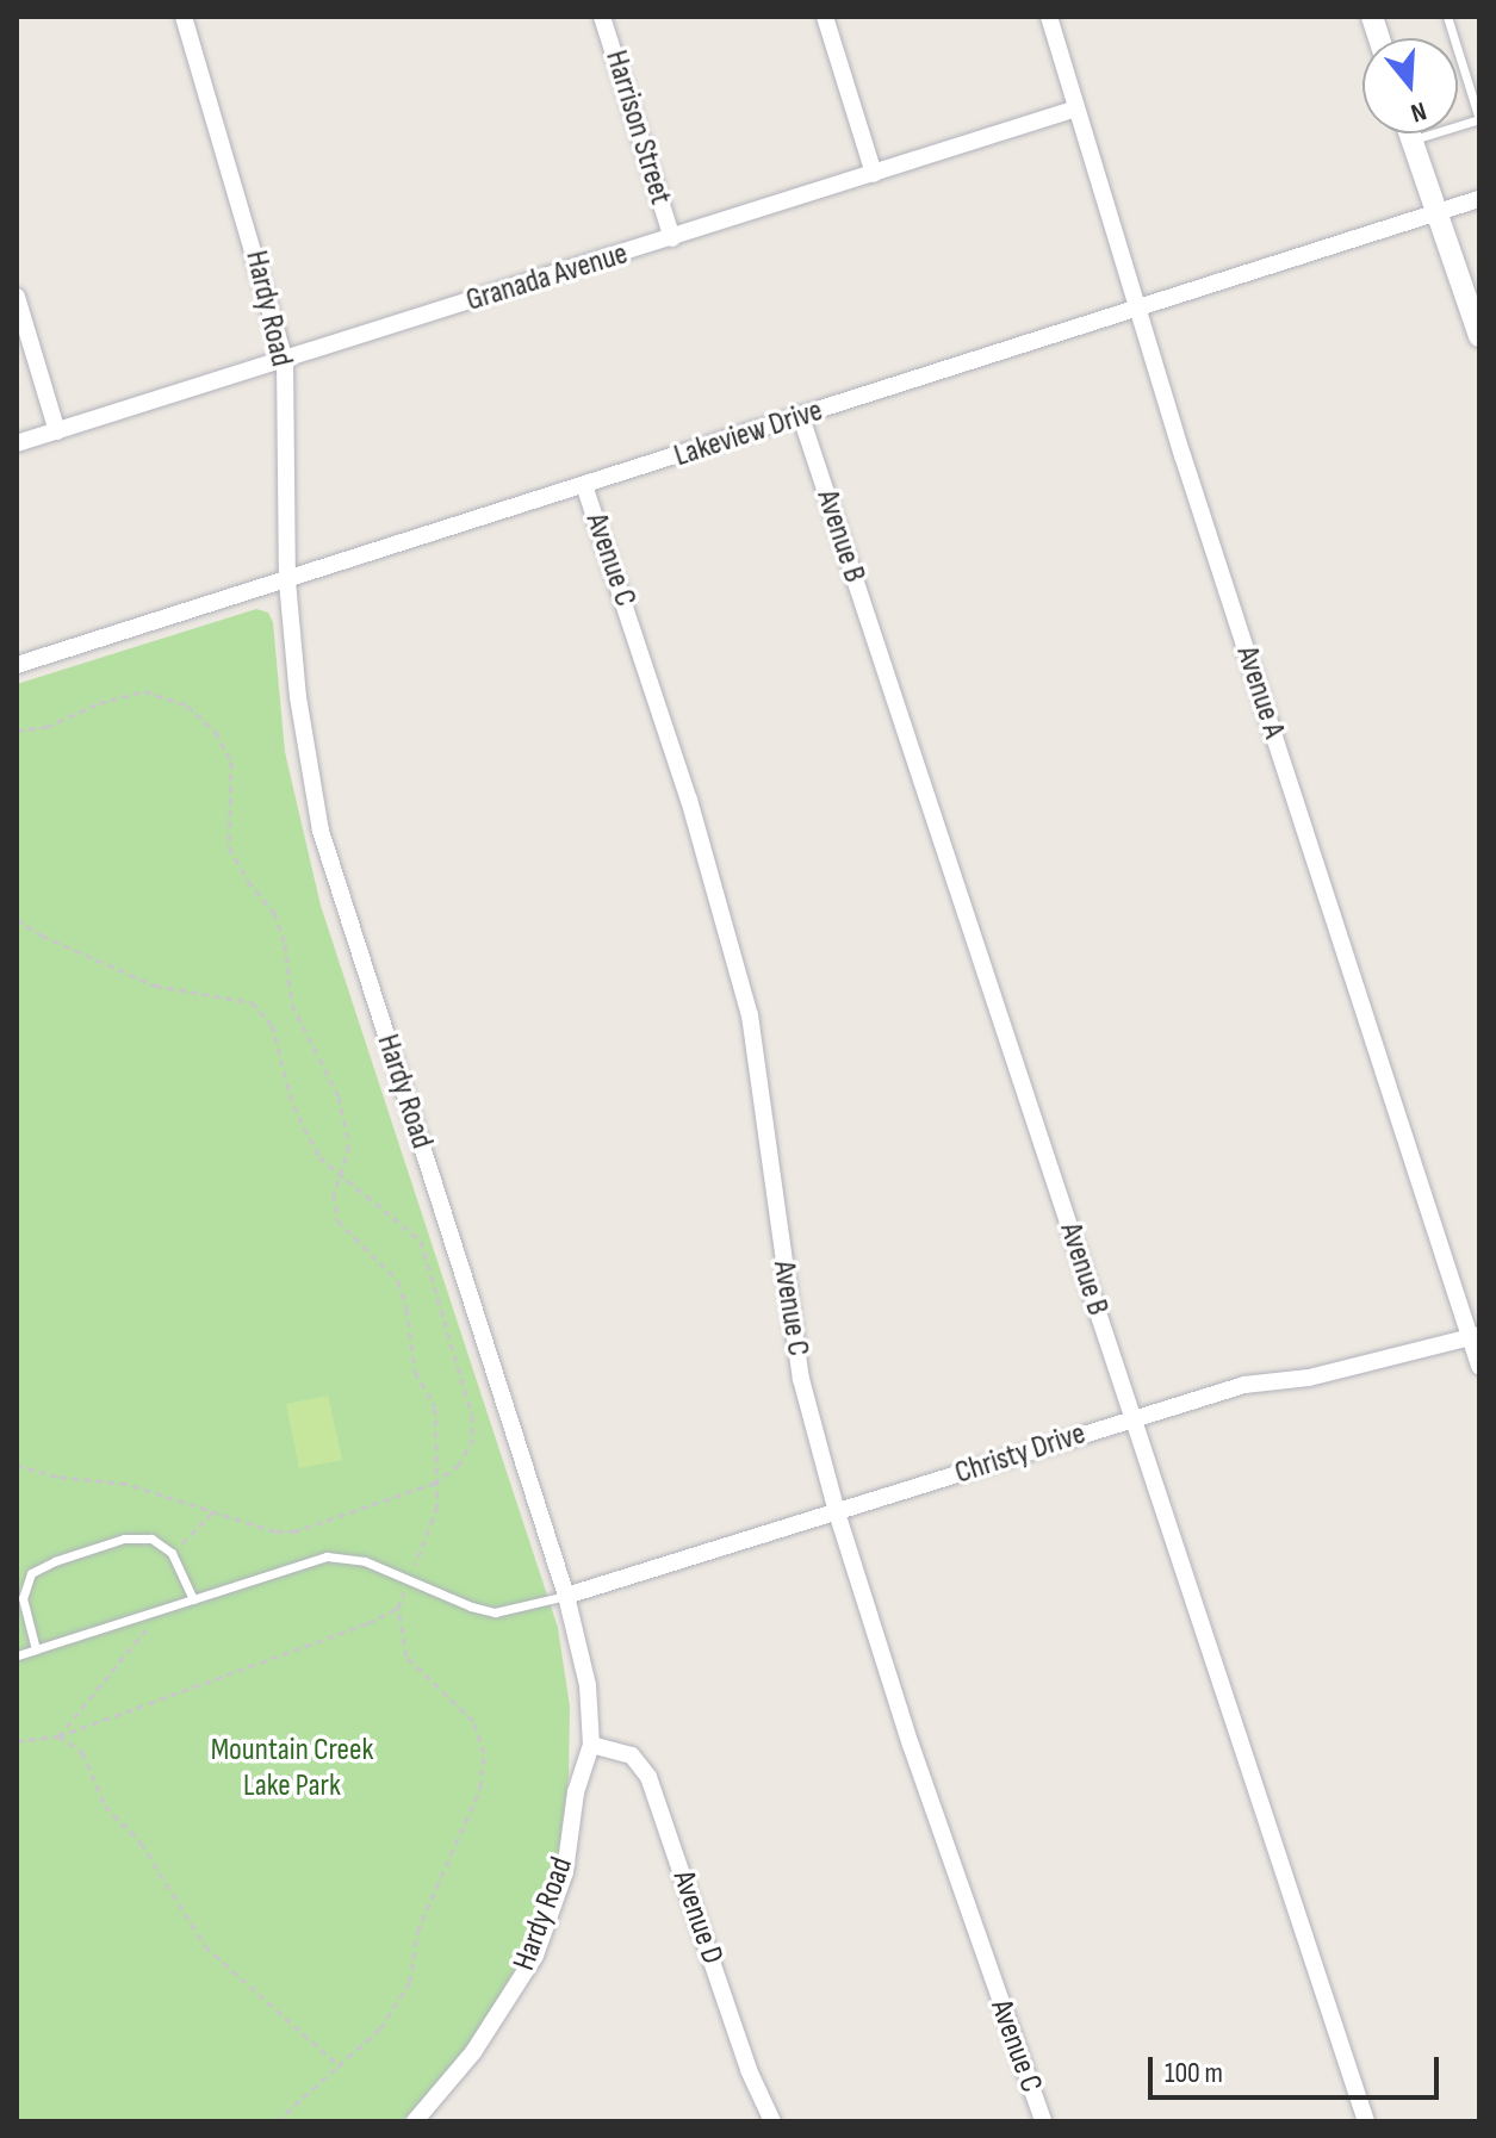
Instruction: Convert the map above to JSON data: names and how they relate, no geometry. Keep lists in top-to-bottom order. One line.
{"streets":{"street":["Harrison Street","Granada Avenue","Hardy Road","Lakeview Drive","Avenue B","Avenue C","Avenue A","Christy Drive","Avenue D"]},"crossings":[["Harrison Street","Granada Avenue"],["Granada Avenue","Hardy Road"],["Granada Avenue","Avenue A"],["Hardy Road","Lakeview Drive"],["Hardy Road","Christy Drive"],["Hardy Road","Avenue D"],["Lakeview Drive","Avenue B"],["Lakeview Drive","Avenue C"],["Lakeview Drive","Avenue A"],["Avenue B","Christy Drive"],["Avenue C","Christy Drive"],["Avenue A","Christy Drive"]],"parks":["Mountain Creek Lake Park"],"scale_bar":"100 m","north":"bottom"}
